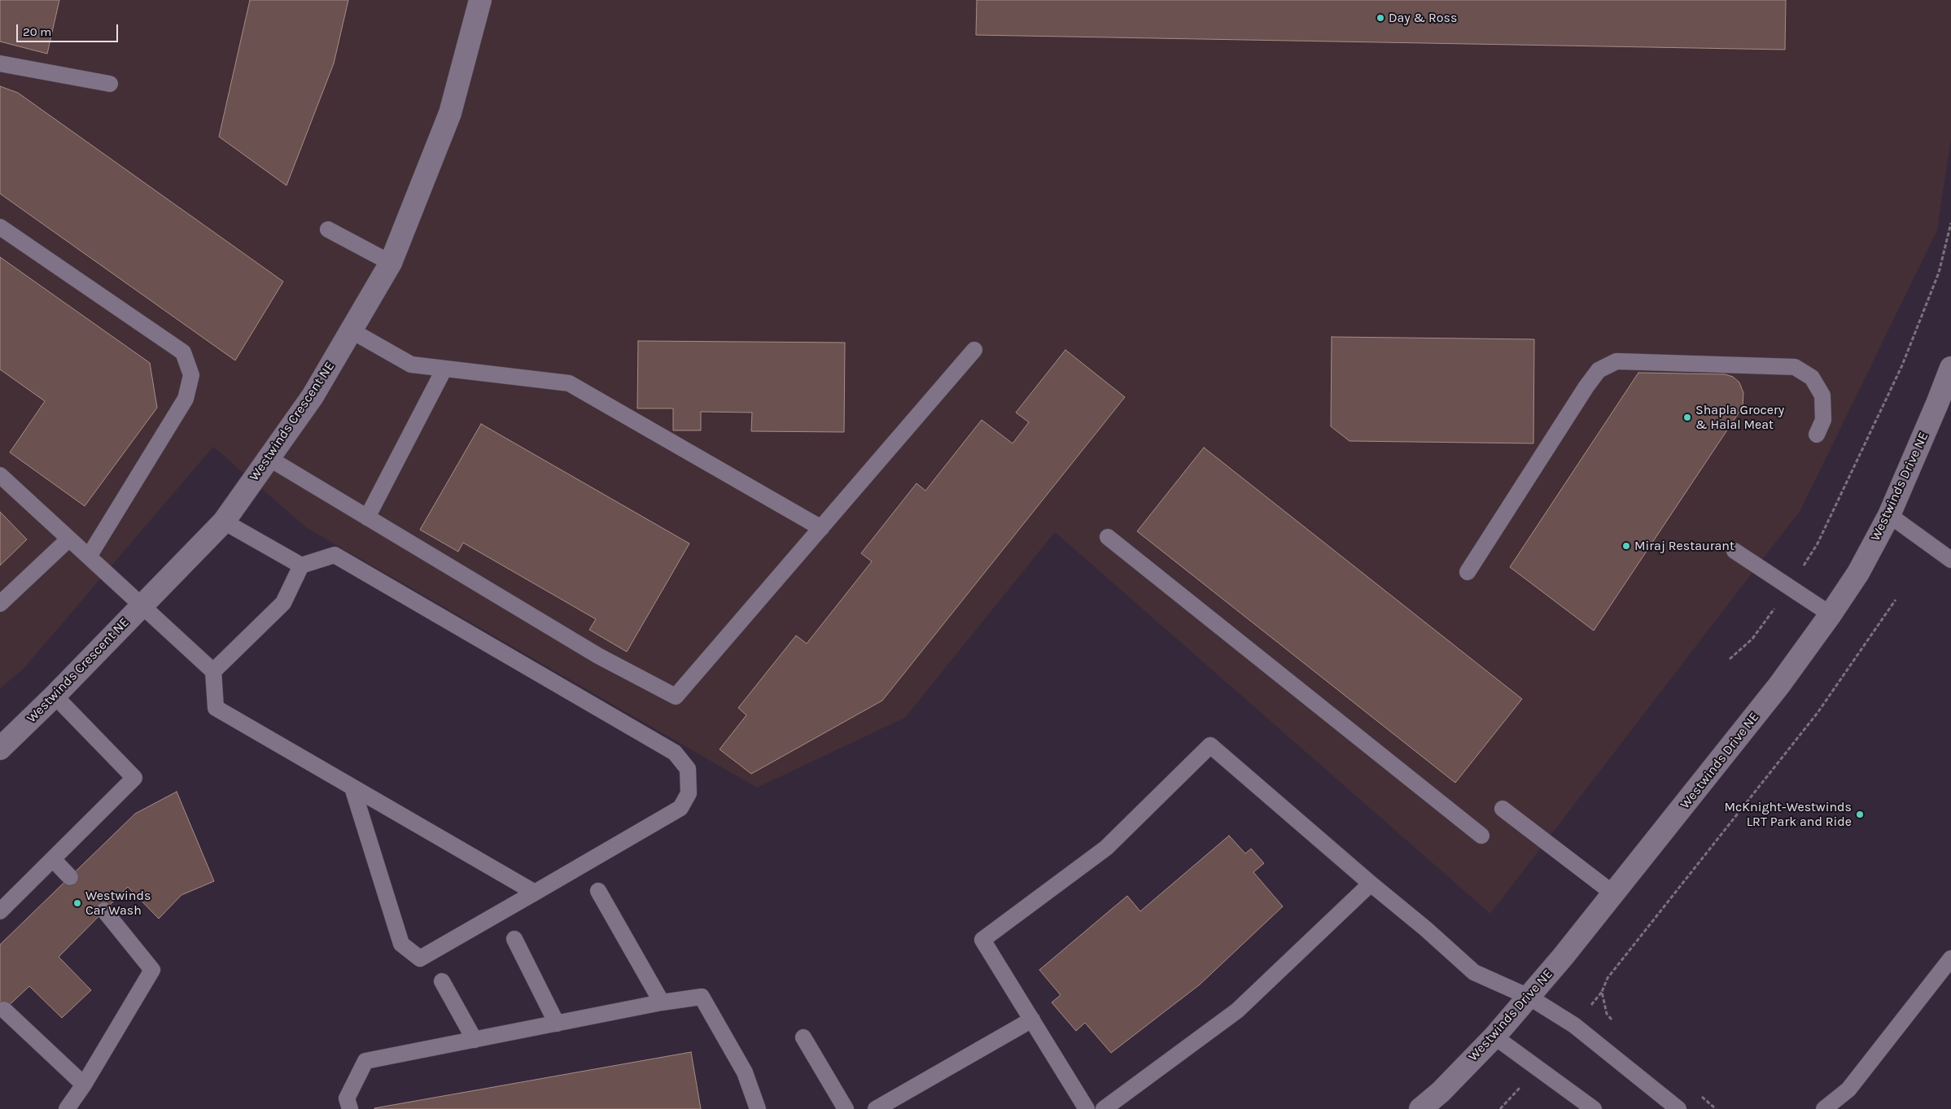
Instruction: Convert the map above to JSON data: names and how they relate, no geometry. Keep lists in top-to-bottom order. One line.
{"streets":{"street":["Westwinds Crescent NE","Westwinds Drive NE"]},"places":["Day & Ross","Shapla Grocery & Halal Meat","Miraj Restaurant","McKnight-Westwinds LRT Park and Ride","Westwinds Car Wash"],"scale_bar":"20 m"}
